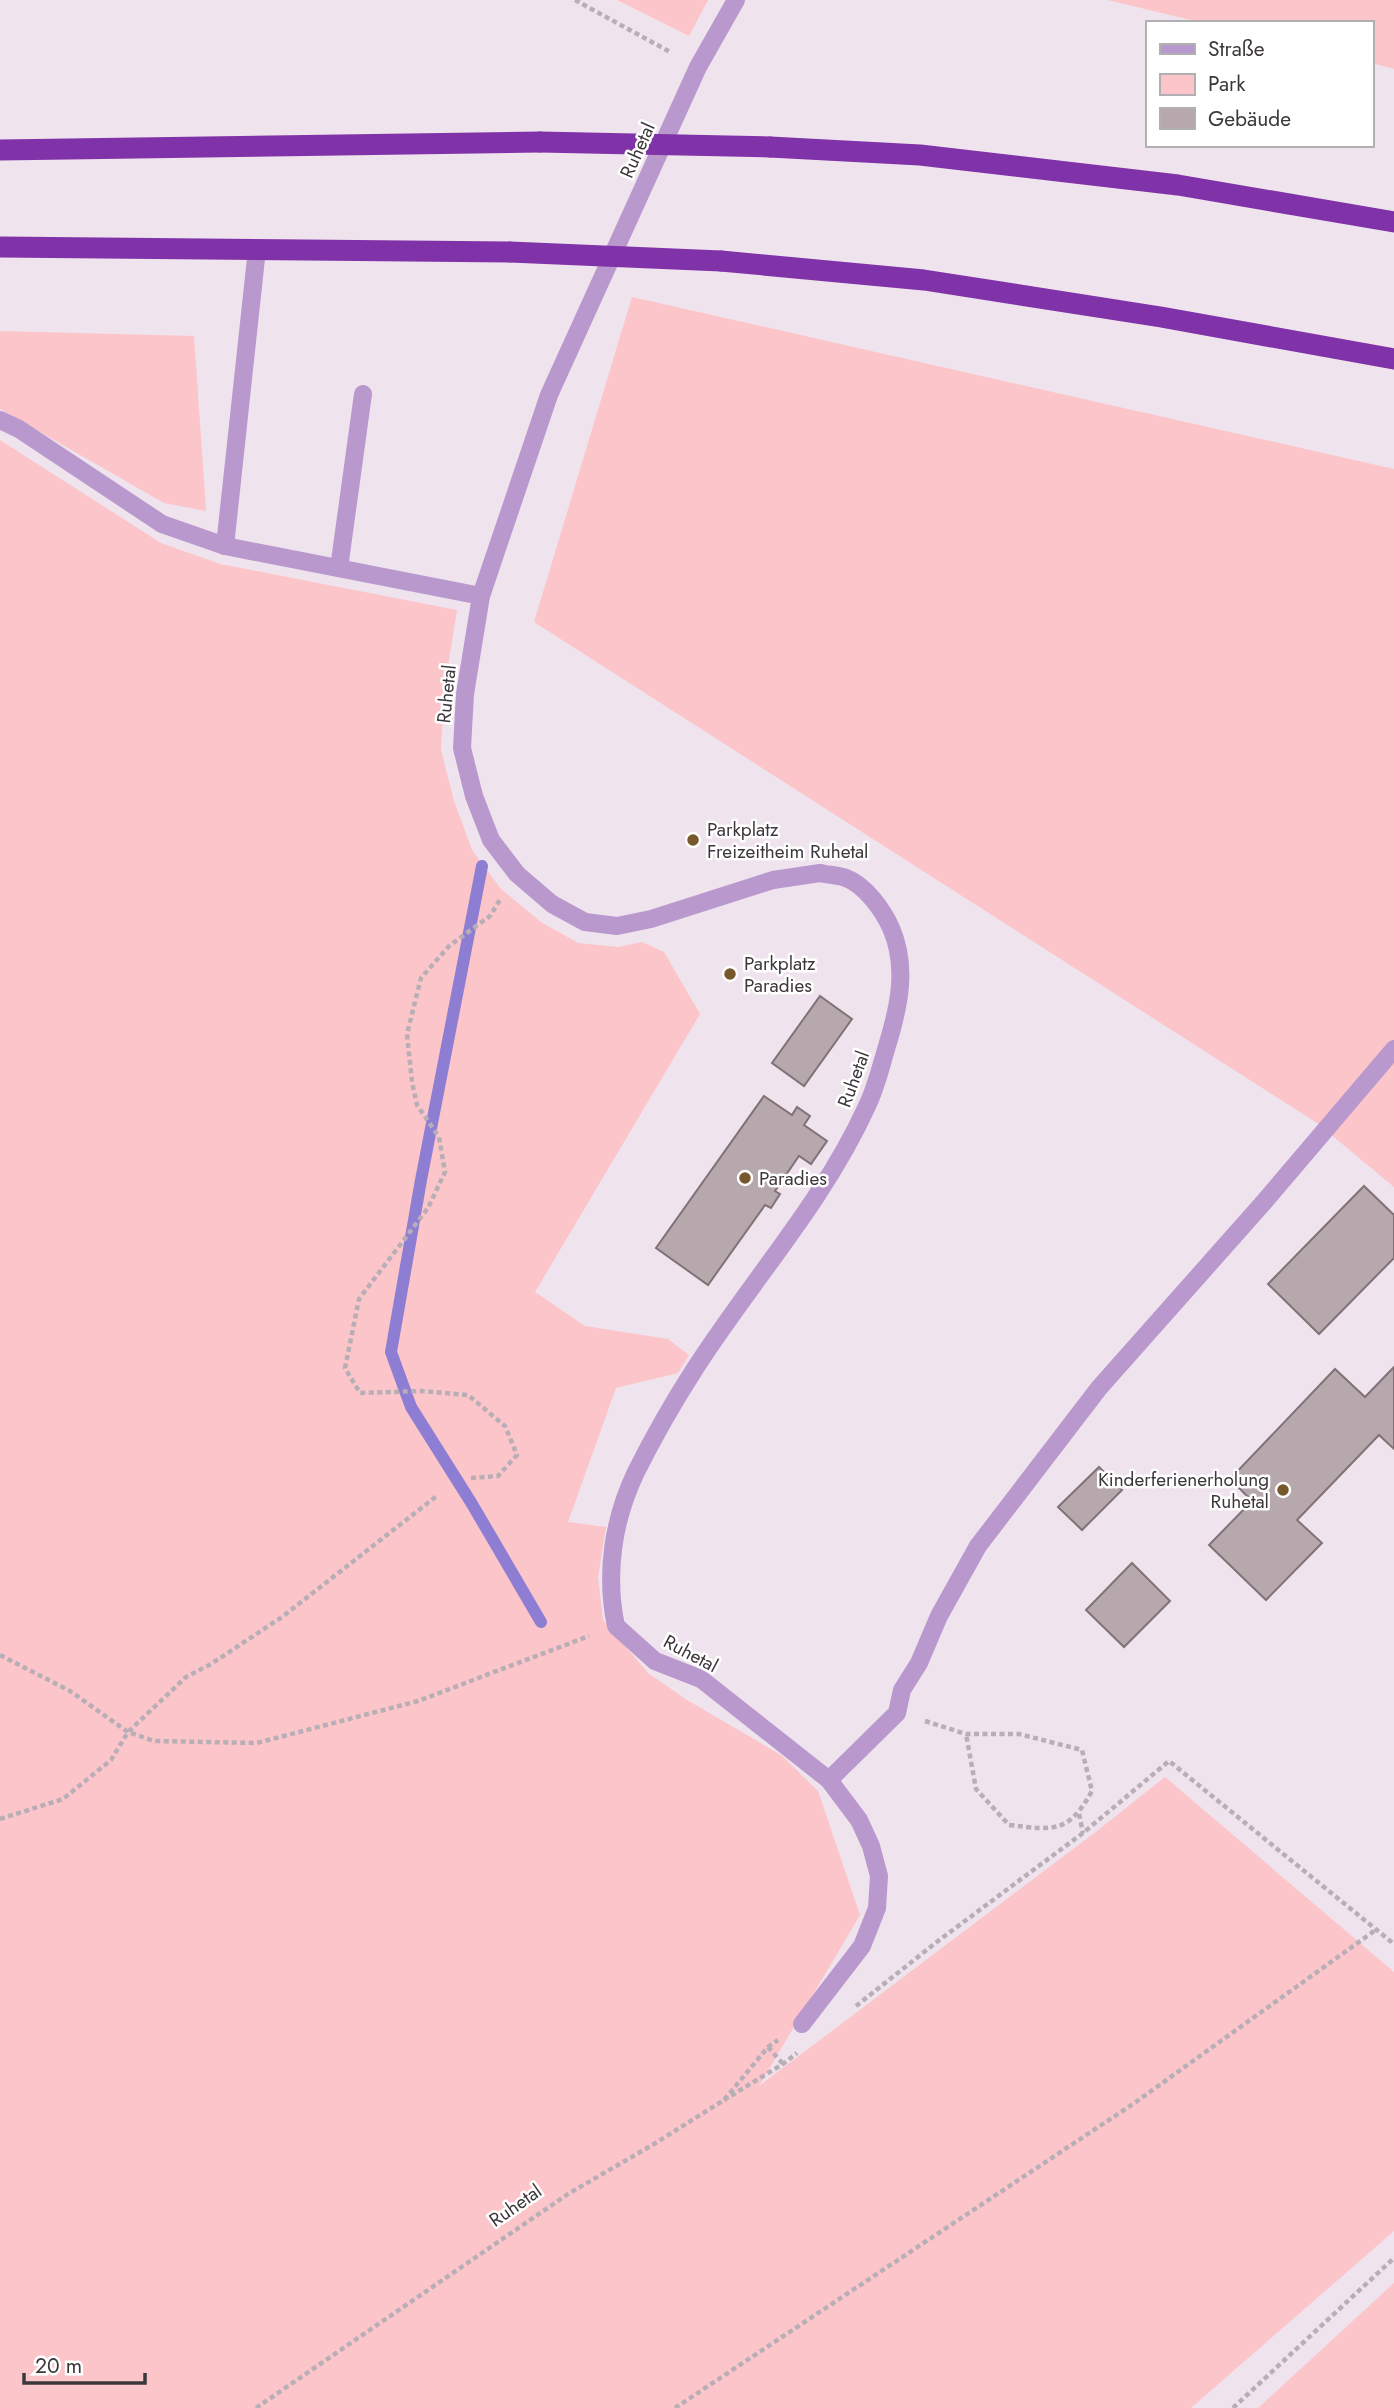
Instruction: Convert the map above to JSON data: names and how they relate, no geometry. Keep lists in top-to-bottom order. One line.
{"streets":{"street":["Ruhetal"]},"places":["Parkplatz Freizeitheim Ruhetal","Parkplatz Paradies","Paradies","Kinderferienerholung Ruhetal"],"legend":["Straße","Park","Gebäude"],"scale_bar":"20 m"}
